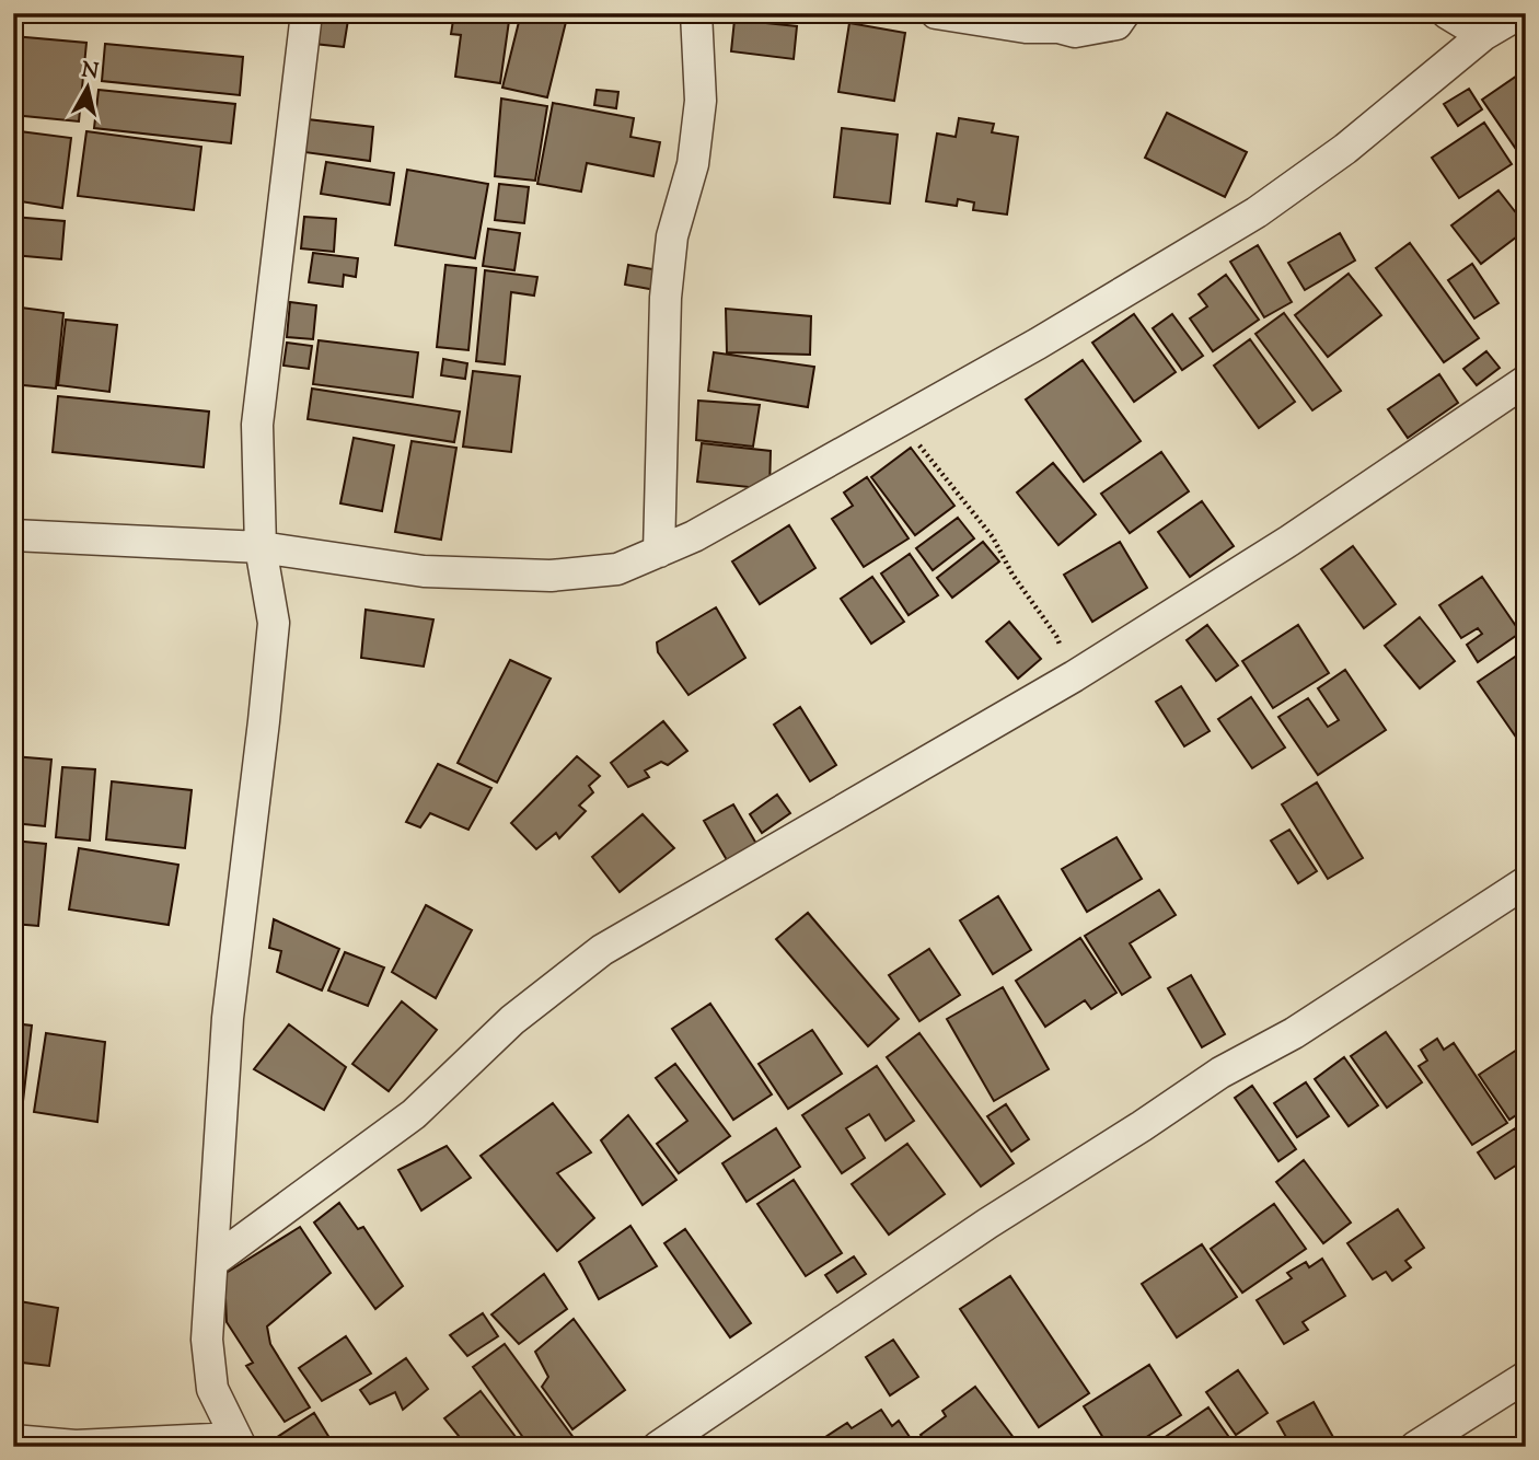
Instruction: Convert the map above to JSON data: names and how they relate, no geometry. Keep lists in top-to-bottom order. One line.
{"north":"top"}
